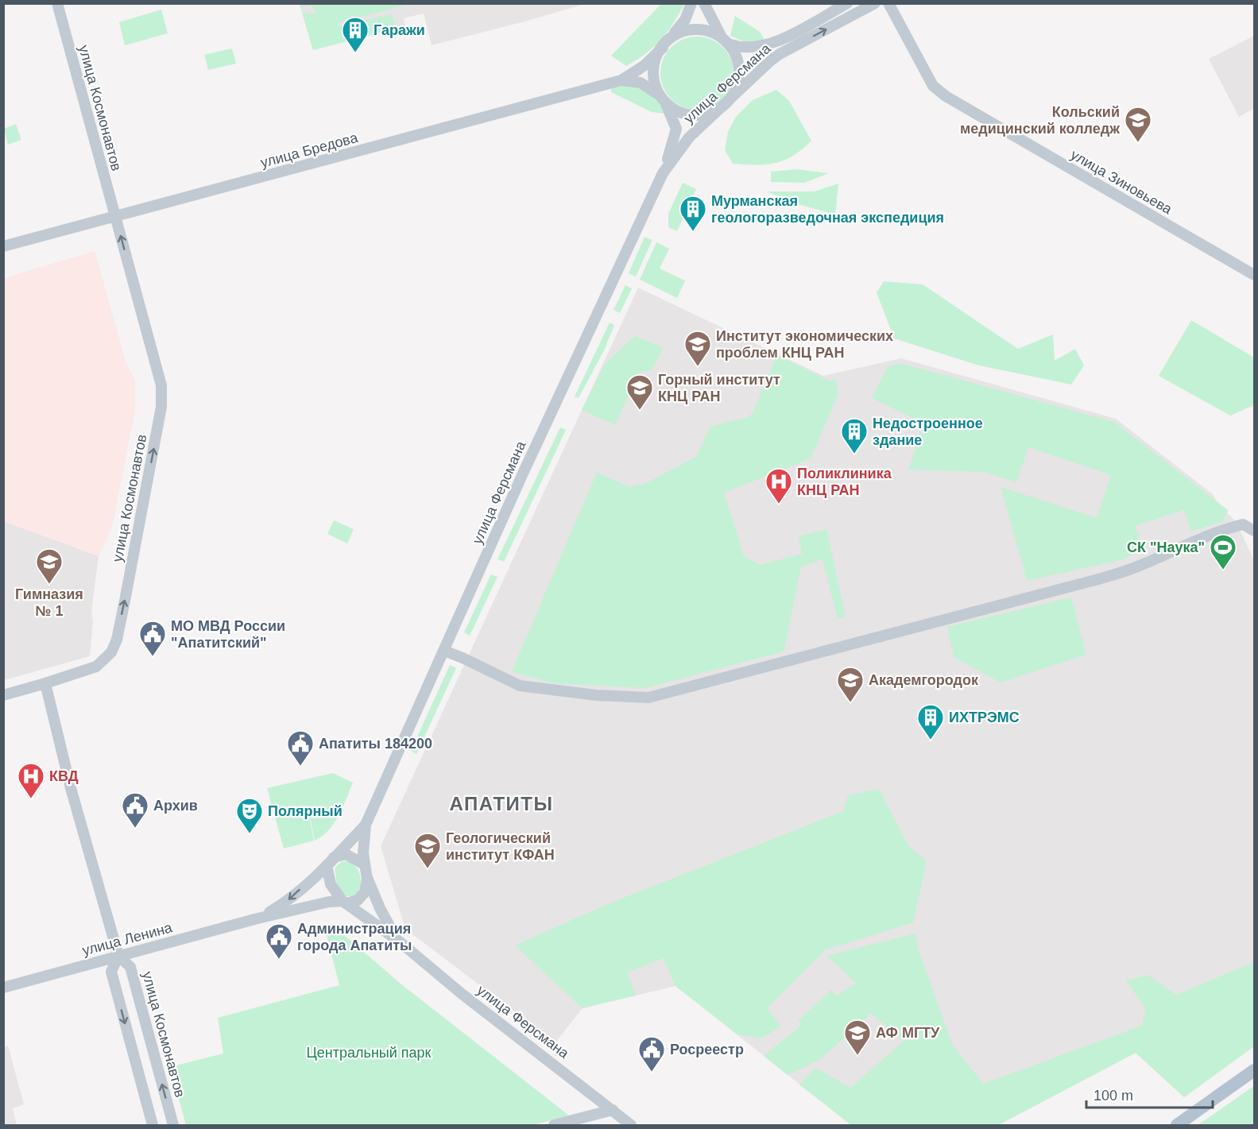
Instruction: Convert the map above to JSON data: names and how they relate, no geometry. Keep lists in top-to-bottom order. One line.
{"streets":{"street":["улица Ферсмана","улица Космонавтов","улица Бредова","улица Зиновьева","улица Ленина"]},"crossings":[["улица Ферсмана","улица Ленина"],["улица Космонавтов","улица Бредова"],["улица Космонавтов","улица Ленина"]],"districts":["АПАТИТЫ"],"parks":["Центральный парк"],"places":{"building":["Гаражи","Мурманская геологоразведочная экспедиция","Недостроенное здание","ИХТРЭМС"],"school or university":["Кольский медицинский колледж","Институт экономических проблем КНЦ РАН","Горный институт КНЦ РАН","Гимназия № 1","Академгородок","Геологический институт КФАН","АФ МГТУ"],"hospital":["Поликлиника КНЦ РАН","КВД"],"sports":["СК \"Наука\""],"public building":["МО МВД России \"Апатитский\"","Апатиты 184200","Архив","Администрация города Апатиты","Росреестр"],"theatre":["Полярный"]},"scale_bar":"100 m"}
